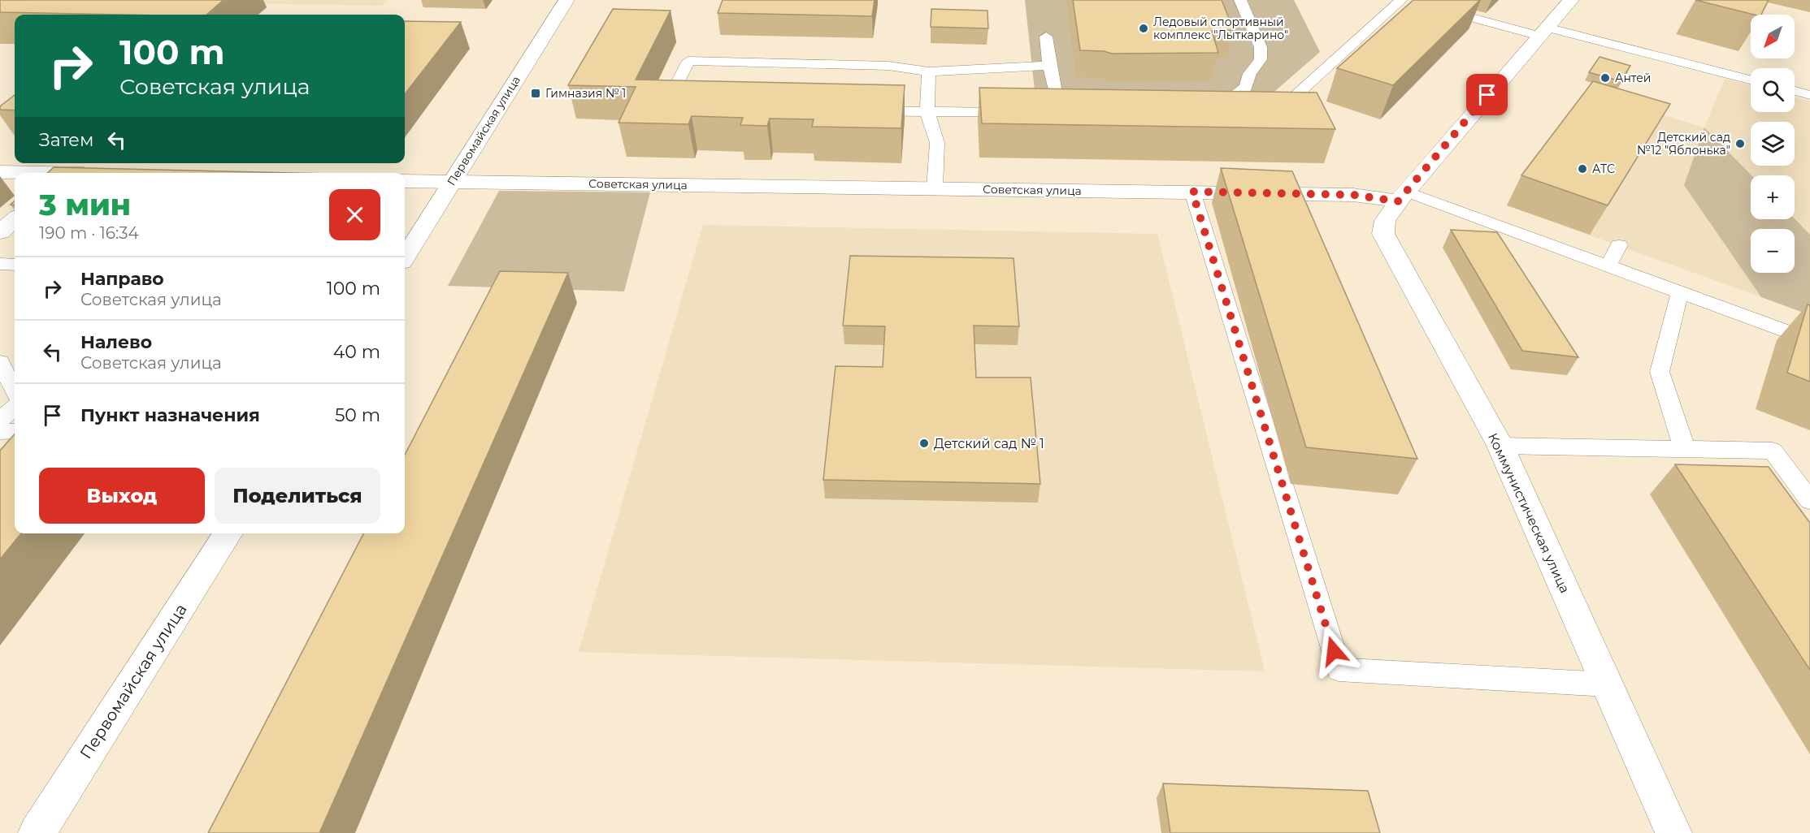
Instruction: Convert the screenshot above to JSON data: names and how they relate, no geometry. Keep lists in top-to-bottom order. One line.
{"streets":{"street":["Первомайская улица","Советская улица","Коммунистическая улица"]},"crossings":[["Первомайская улица","Советская улица"],["Советская улица","Коммунистическая улица"]],"places":{"other":["Ледовый спортивный комплекс \"Лыткарино\"","Антей","Детский сад №12 \"Яблонька\"","АТС","Детский сад № 1"],"transit":["Гимназия № 1"]},"north":"bottom left","page":{"map_buttons":["+","−"],"turn":["100 m","Советская улица"],"then":"Затем","heading":["3 мин","190 m · 16:34"],"list":[{"name":"Направо","note":"Советская улица","value":"100 m"},{"name":"Налево","note":"Советская улица","value":"40 m"},{"name":"Пункт назначения","value":"50 m"}],"buttons":["Выход","Поделиться"]}}
